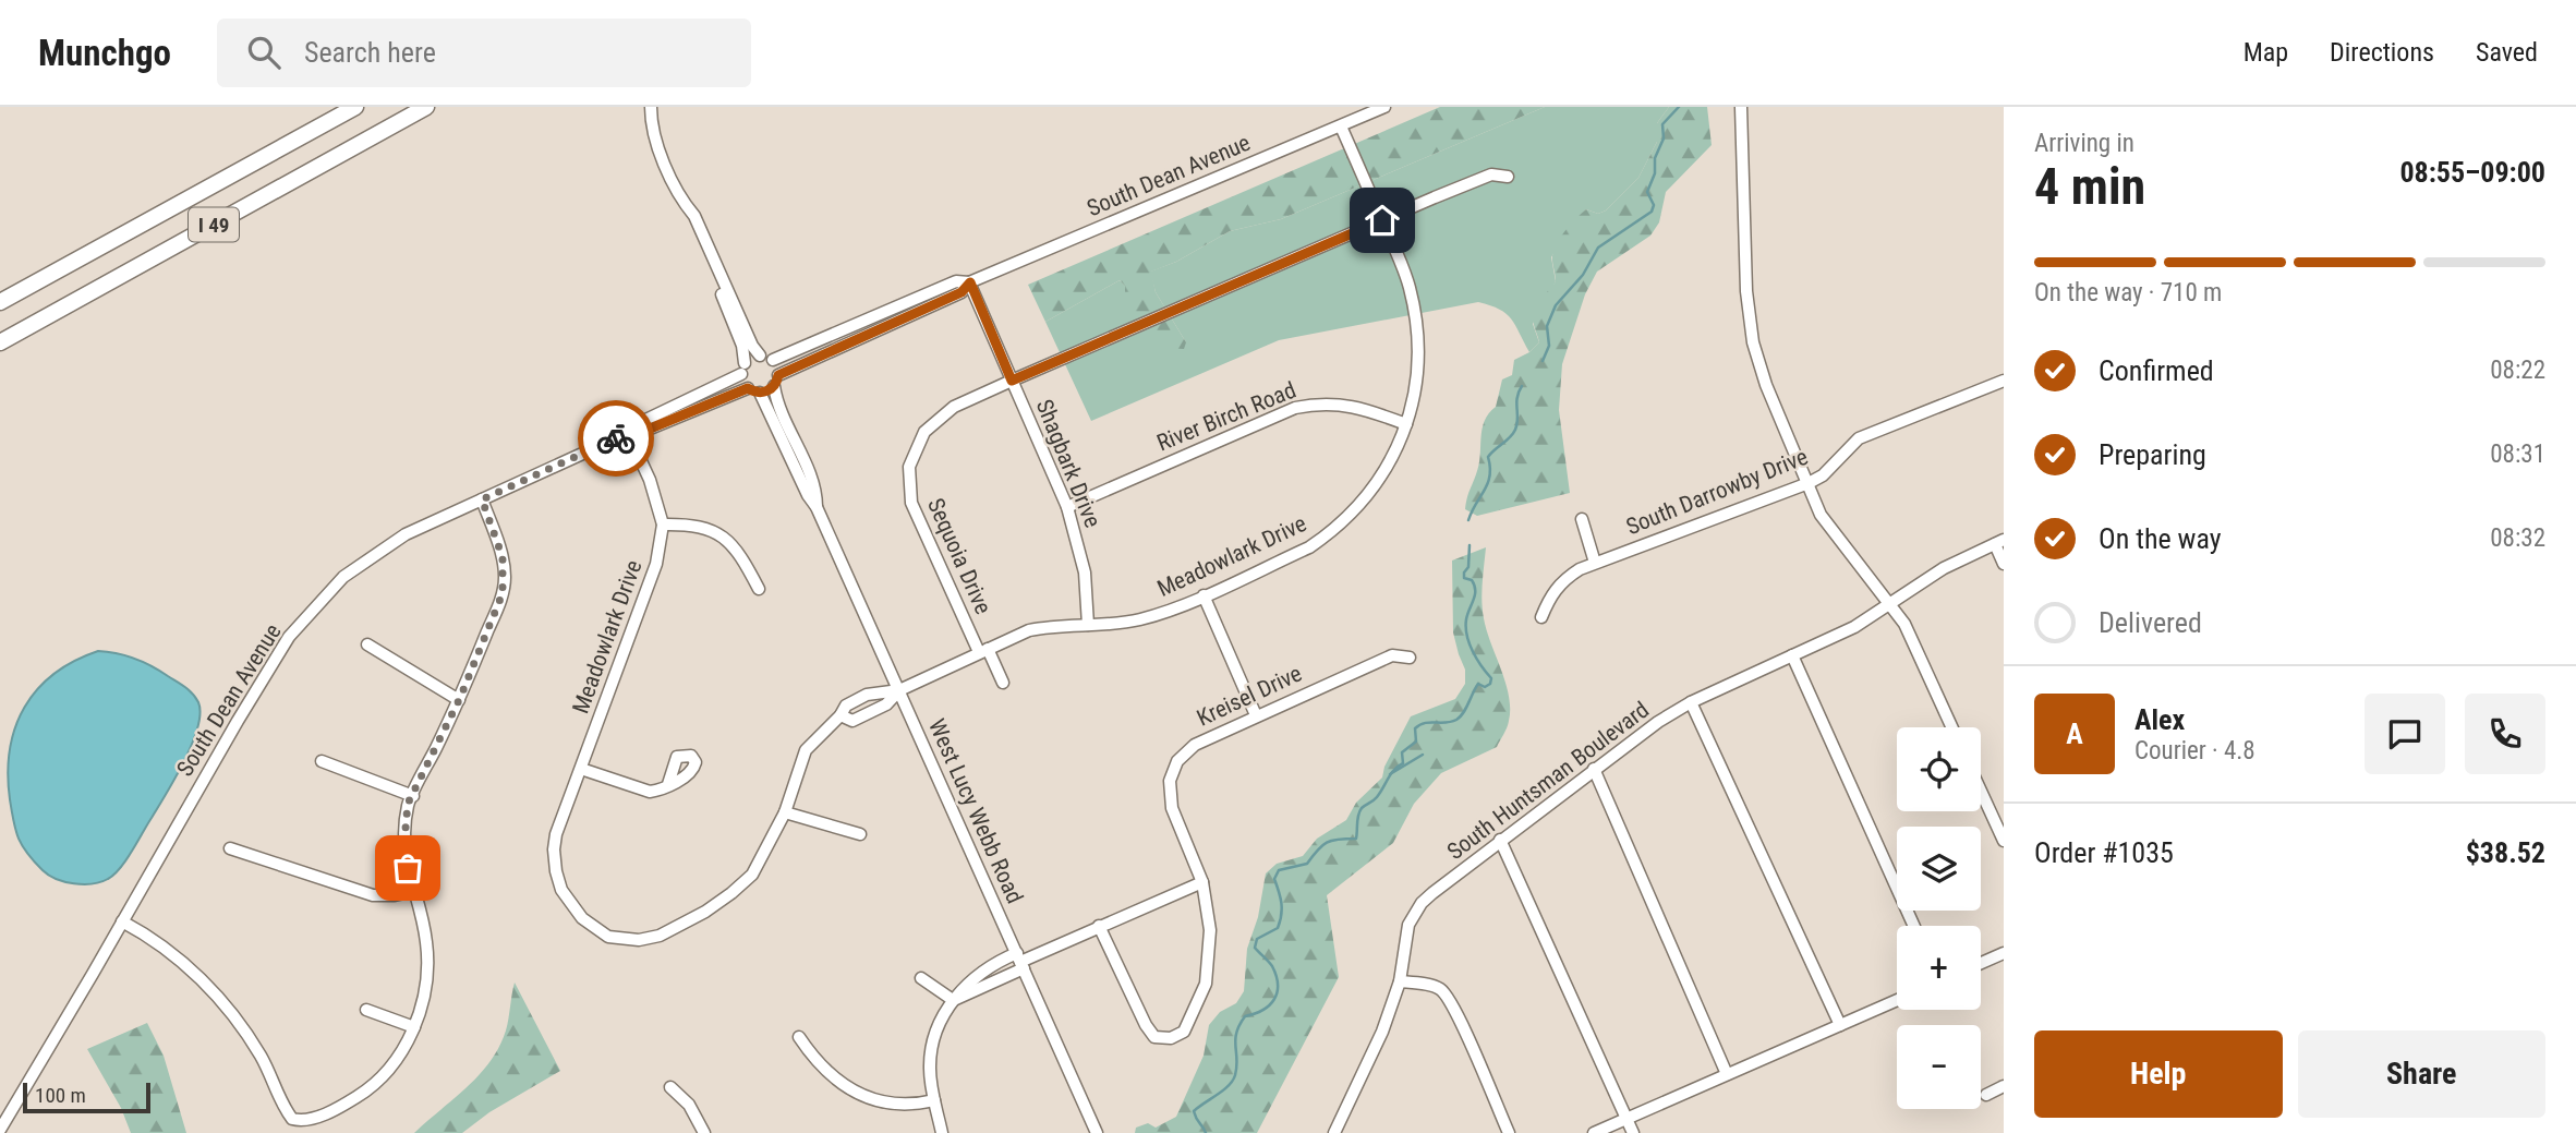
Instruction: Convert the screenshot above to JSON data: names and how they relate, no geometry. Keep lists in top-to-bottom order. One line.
{"streets":{"highway":["I 49"],"street":["South Dean Avenue","River Birch Road","Shagbark Drive","South Darrowby Drive","Sequoia Drive","Meadowlark Drive","Kreisel Drive","South Huntsman Boulevard","West Lucy Webb Road"]},"crossings":[["South Dean Avenue","Shagbark Drive"],["South Dean Avenue","Meadowlark Drive"],["South Dean Avenue","West Lucy Webb Road"],["River Birch Road","Shagbark Drive"],["River Birch Road","Meadowlark Drive"],["Shagbark Drive","Sequoia Drive"],["Shagbark Drive","Meadowlark Drive"],["Sequoia Drive","Meadowlark Drive"],["Meadowlark Drive","West Lucy Webb Road"]],"scale_bar":"100 m","page":{"header":"Munchgo","search":"Search here","nav":["Map","Directions","Saved"],"heading":["4 min","Arriving in","08:55–09:00"],"panel":["Alex","Courier · 4.8","Order #1035","$38.52"],"bar":"On the way · 710 m","list":[["Confirmed","08:22"],["Preparing","08:31"],["On the way","08:32"],"Delivered"],"round":"A","map_buttons":["+","−"],"buttons":["Help","Share"],"scale":"100 m"}}
